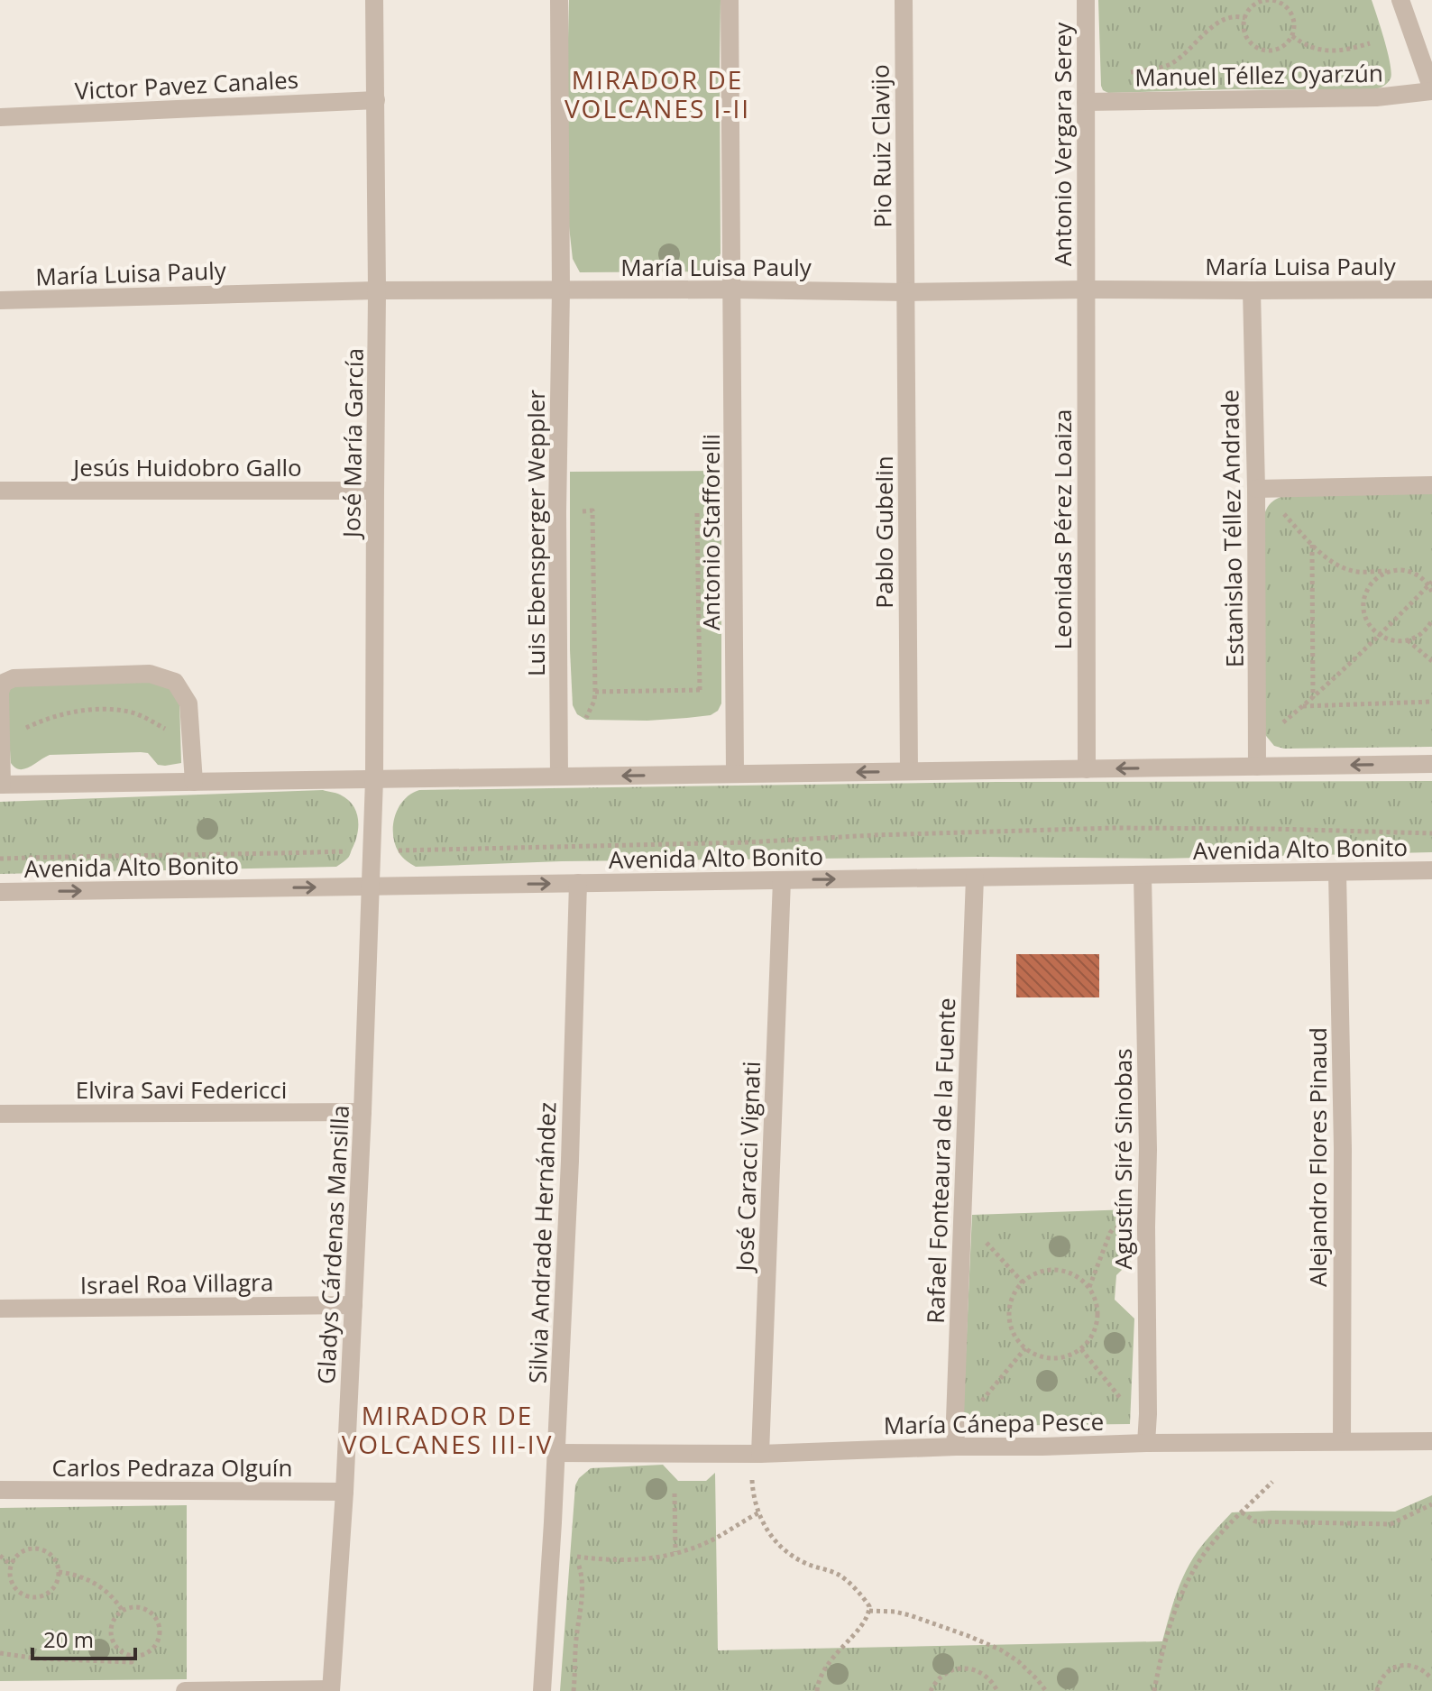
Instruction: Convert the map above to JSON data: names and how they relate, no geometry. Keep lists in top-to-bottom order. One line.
{"streets":{"street":["Manuel Téllez Oyarzún","Victor Pavez Canales","Antonio Vergara Serey","Pio Ruiz Clavijo","María Luisa Pauly","José María García","Jesús Huidobro Gallo","Estanislao Téllez Andrade","Leonidas Pérez Loaiza","Antonio Stafforelli","Pablo Gubelin","Luis Ebensperger Weppler","Avenida Alto Bonito","Elvira Savi Federicci","Alejandro Flores Pinaud","Agustín Siré Sinobas","Rafael Fonteaura de la Fuente","José Caracci Vignati","Silvia Andrade Hernández","Gladys Cárdenas Mansilla","Israel Roa Villagra","María Cánepa Pesce","Carlos Pedraza Olguín"]},"crossings":[["Manuel Téllez Oyarzún","Antonio Vergara Serey"],["Victor Pavez Canales","José María García"],["Antonio Vergara Serey","María Luisa Pauly"],["Antonio Vergara Serey","Leonidas Pérez Loaiza"],["Pio Ruiz Clavijo","María Luisa Pauly"],["Pio Ruiz Clavijo","Pablo Gubelin"],["María Luisa Pauly","José María García"],["María Luisa Pauly","Estanislao Téllez Andrade"],["María Luisa Pauly","Leonidas Pérez Loaiza"],["María Luisa Pauly","Antonio Stafforelli"],["María Luisa Pauly","Pablo Gubelin"],["María Luisa Pauly","Luis Ebensperger Weppler"],["José María García","Jesús Huidobro Gallo"],["José María García","Avenida Alto Bonito"],["José María García","Gladys Cárdenas Mansilla"],["Avenida Alto Bonito","Alejandro Flores Pinaud"],["Avenida Alto Bonito","Agustín Siré Sinobas"],["Avenida Alto Bonito","Rafael Fonteaura de la Fuente"],["Avenida Alto Bonito","José Caracci Vignati"],["Avenida Alto Bonito","Silvia Andrade Hernández"],["Avenida Alto Bonito","Gladys Cárdenas Mansilla"],["Elvira Savi Federicci","Gladys Cárdenas Mansilla"],["Alejandro Flores Pinaud","María Cánepa Pesce"],["Agustín Siré Sinobas","María Cánepa Pesce"],["Rafael Fonteaura de la Fuente","María Cánepa Pesce"],["José Caracci Vignati","María Cánepa Pesce"],["Silvia Andrade Hernández","María Cánepa Pesce"],["Gladys Cárdenas Mansilla","Israel Roa Villagra"],["Gladys Cárdenas Mansilla","Carlos Pedraza Olguín"]],"districts":["MIRADOR DE VOLCANES I-II","MIRADOR DE VOLCANES III-IV"],"scale_bar":"20 m"}
